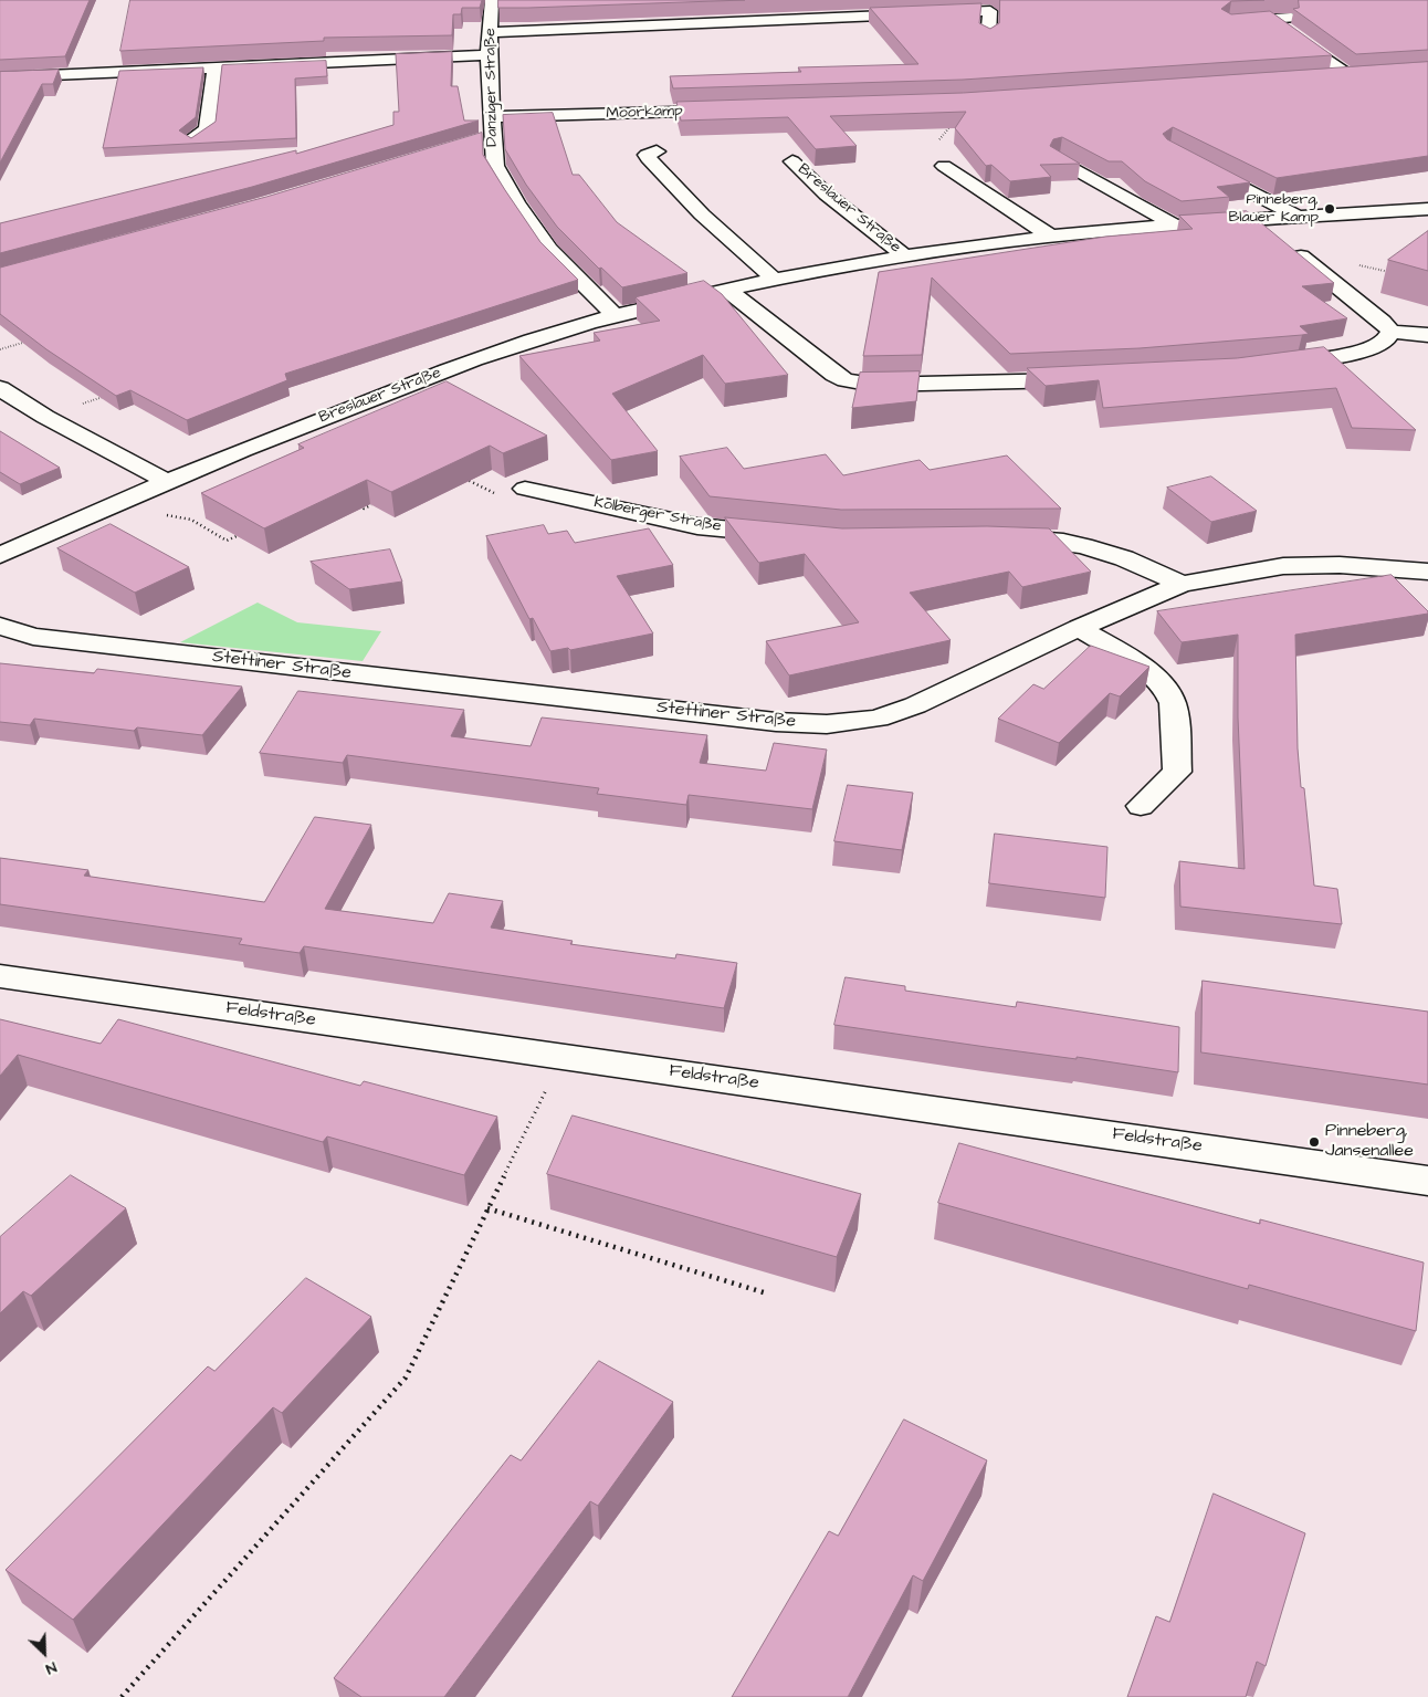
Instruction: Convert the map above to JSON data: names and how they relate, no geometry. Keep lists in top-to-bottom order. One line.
{"streets":{"street":["Danziger Straße","Moorkamp","Breslauer Straße","Kolberger Straße","Stettiner Straße","Feldstraße"]},"crossings":[["Danziger Straße","Moorkamp"],["Danziger Straße","Breslauer Straße"]],"places":["Pinneberg, Blauer Kamp","Pinneberg, Jansenallee"],"north":"bottom right"}
